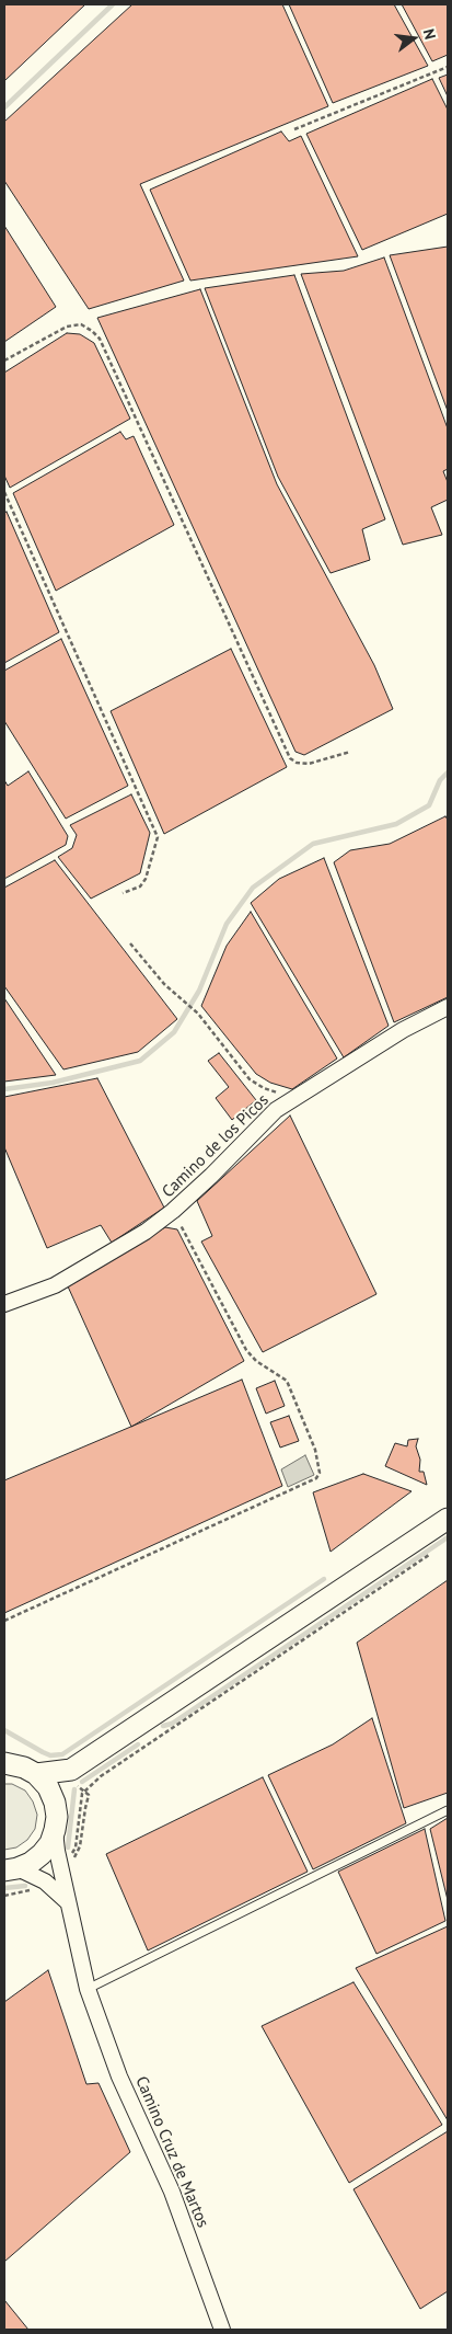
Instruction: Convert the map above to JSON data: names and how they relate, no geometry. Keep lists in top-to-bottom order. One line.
{"streets":{"street":["Camino de los Picos","Camino Cruz de Martos"]},"north":"right"}
